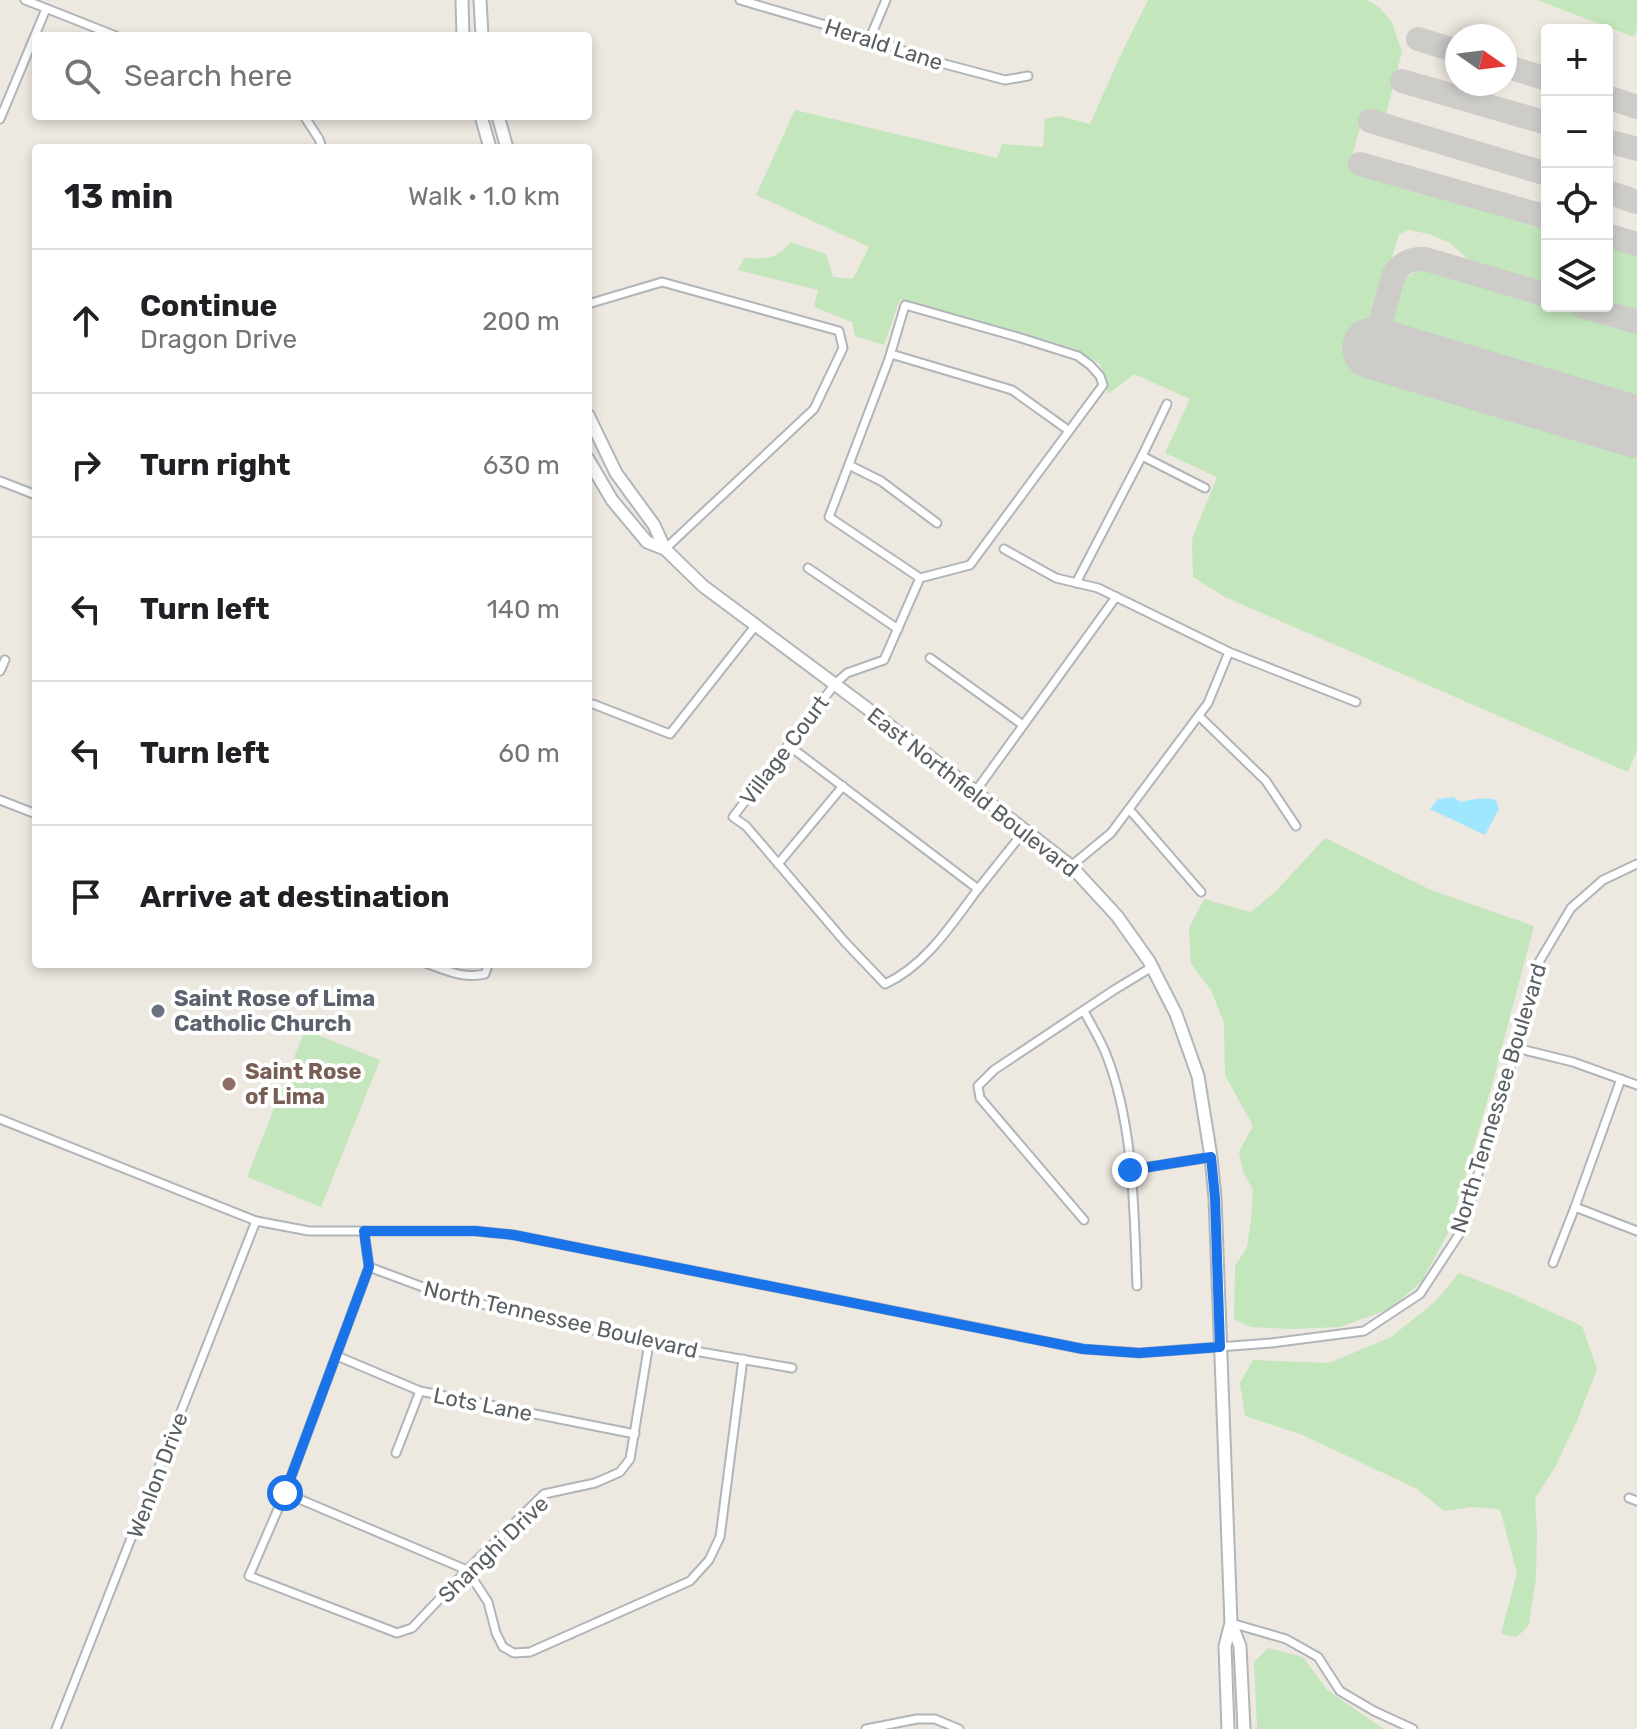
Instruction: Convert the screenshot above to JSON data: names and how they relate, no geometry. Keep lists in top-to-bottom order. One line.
{"streets":{"main road":["East Northfield Boulevard"],"street":["Herald Lane","Village Court","North Tennessee Boulevard","Lots Lane","Wenlon Drive","Shanghi Drive"]},"crossings":[["Village Court","East Northfield Boulevard"],["East Northfield Boulevard","North Tennessee Boulevard"],["North Tennessee Boulevard","Wenlon Drive"],["North Tennessee Boulevard","Shanghi Drive"],["Lots Lane","Shanghi Drive"]],"places":["Saint Rose of Lima Catholic Church","Saint Rose of Lima"],"north":"right","page":{"map_buttons":["+","−"],"search":"Search here","heading":["13 min","Walk · 1.0 km"],"list":[["Continue","Dragon Drive","200 m"],["Turn right","630 m"],["Turn left","140 m"],["Turn left","60 m"],"Arrive at destination"]}}
